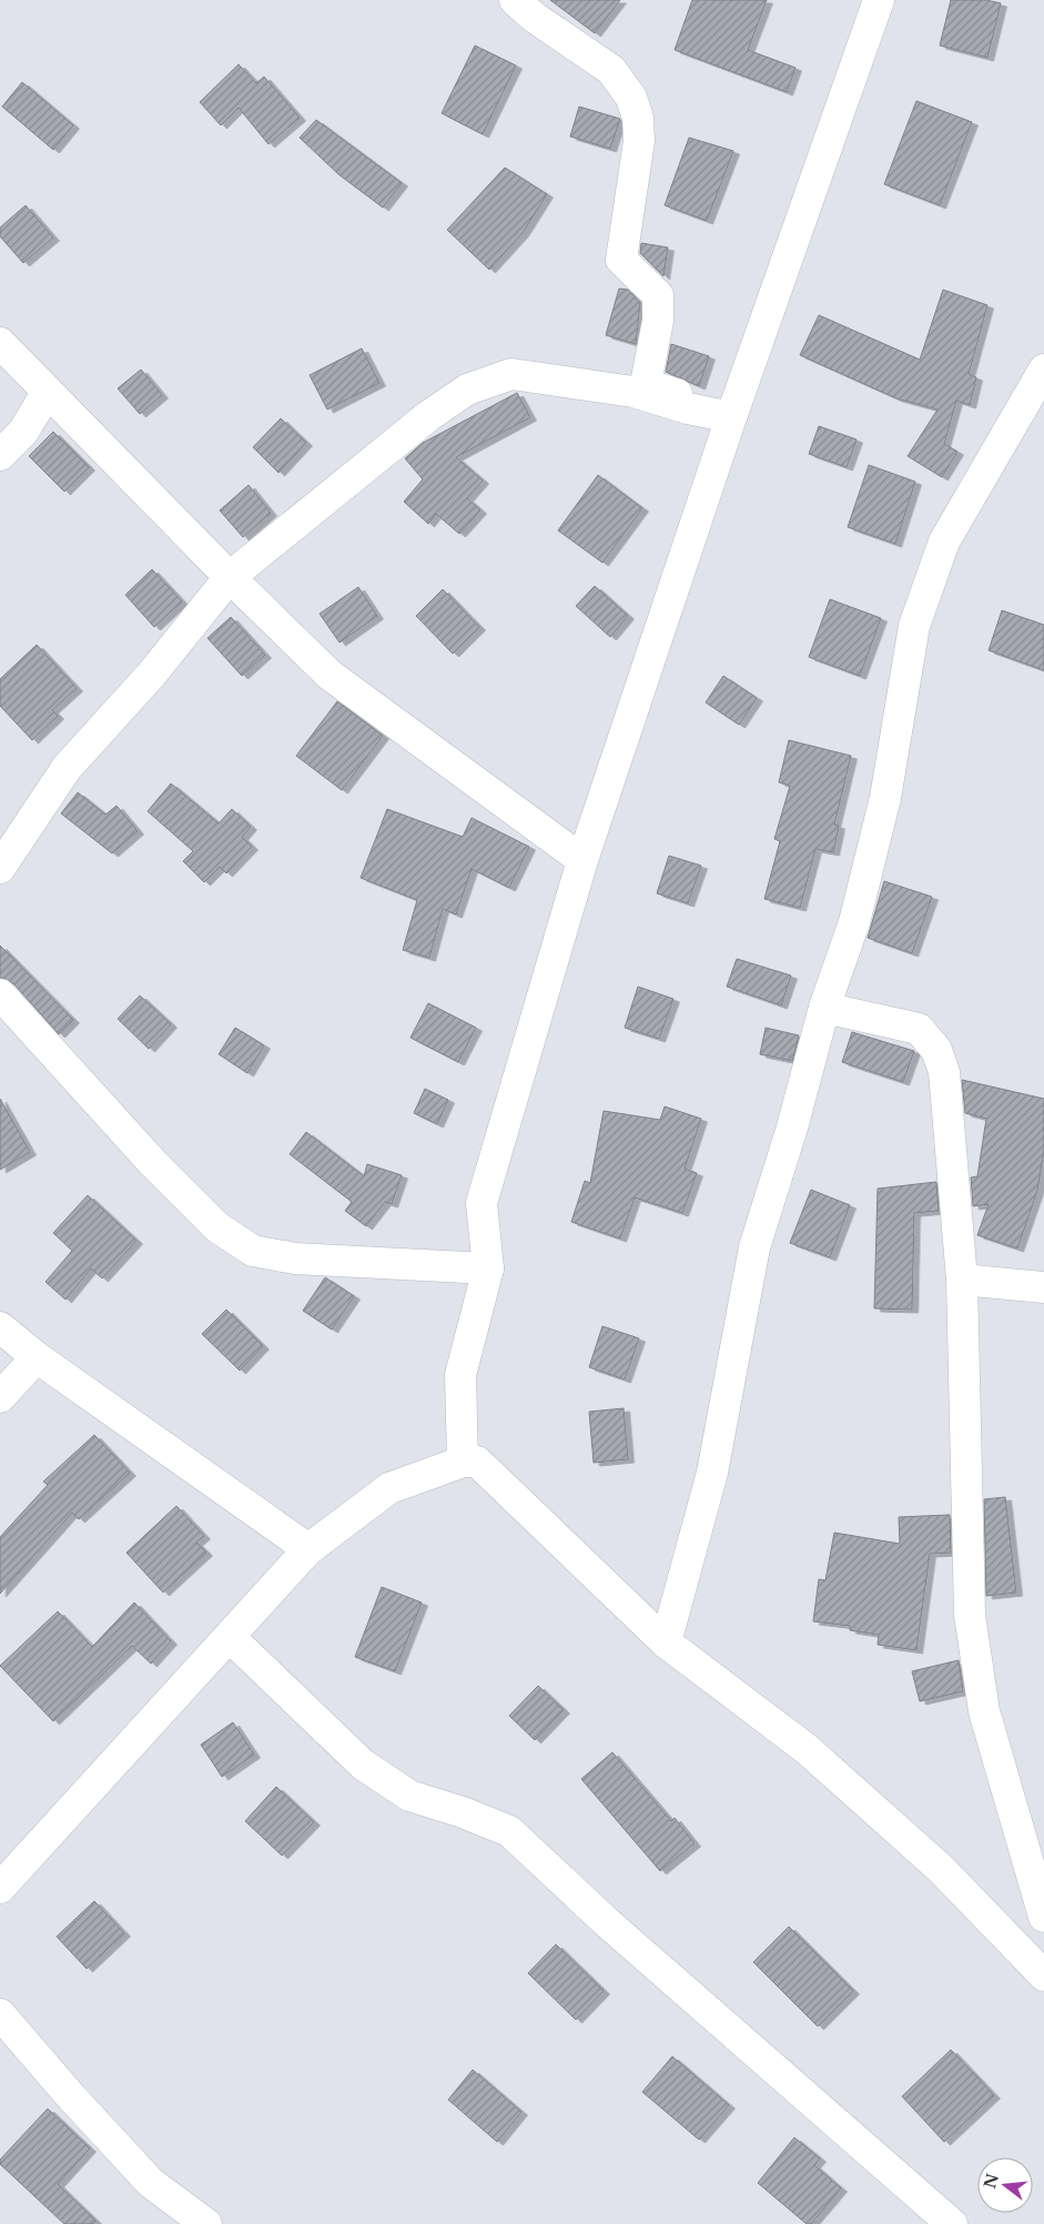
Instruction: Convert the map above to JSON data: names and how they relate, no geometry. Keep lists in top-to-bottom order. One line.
{"north":"left"}
